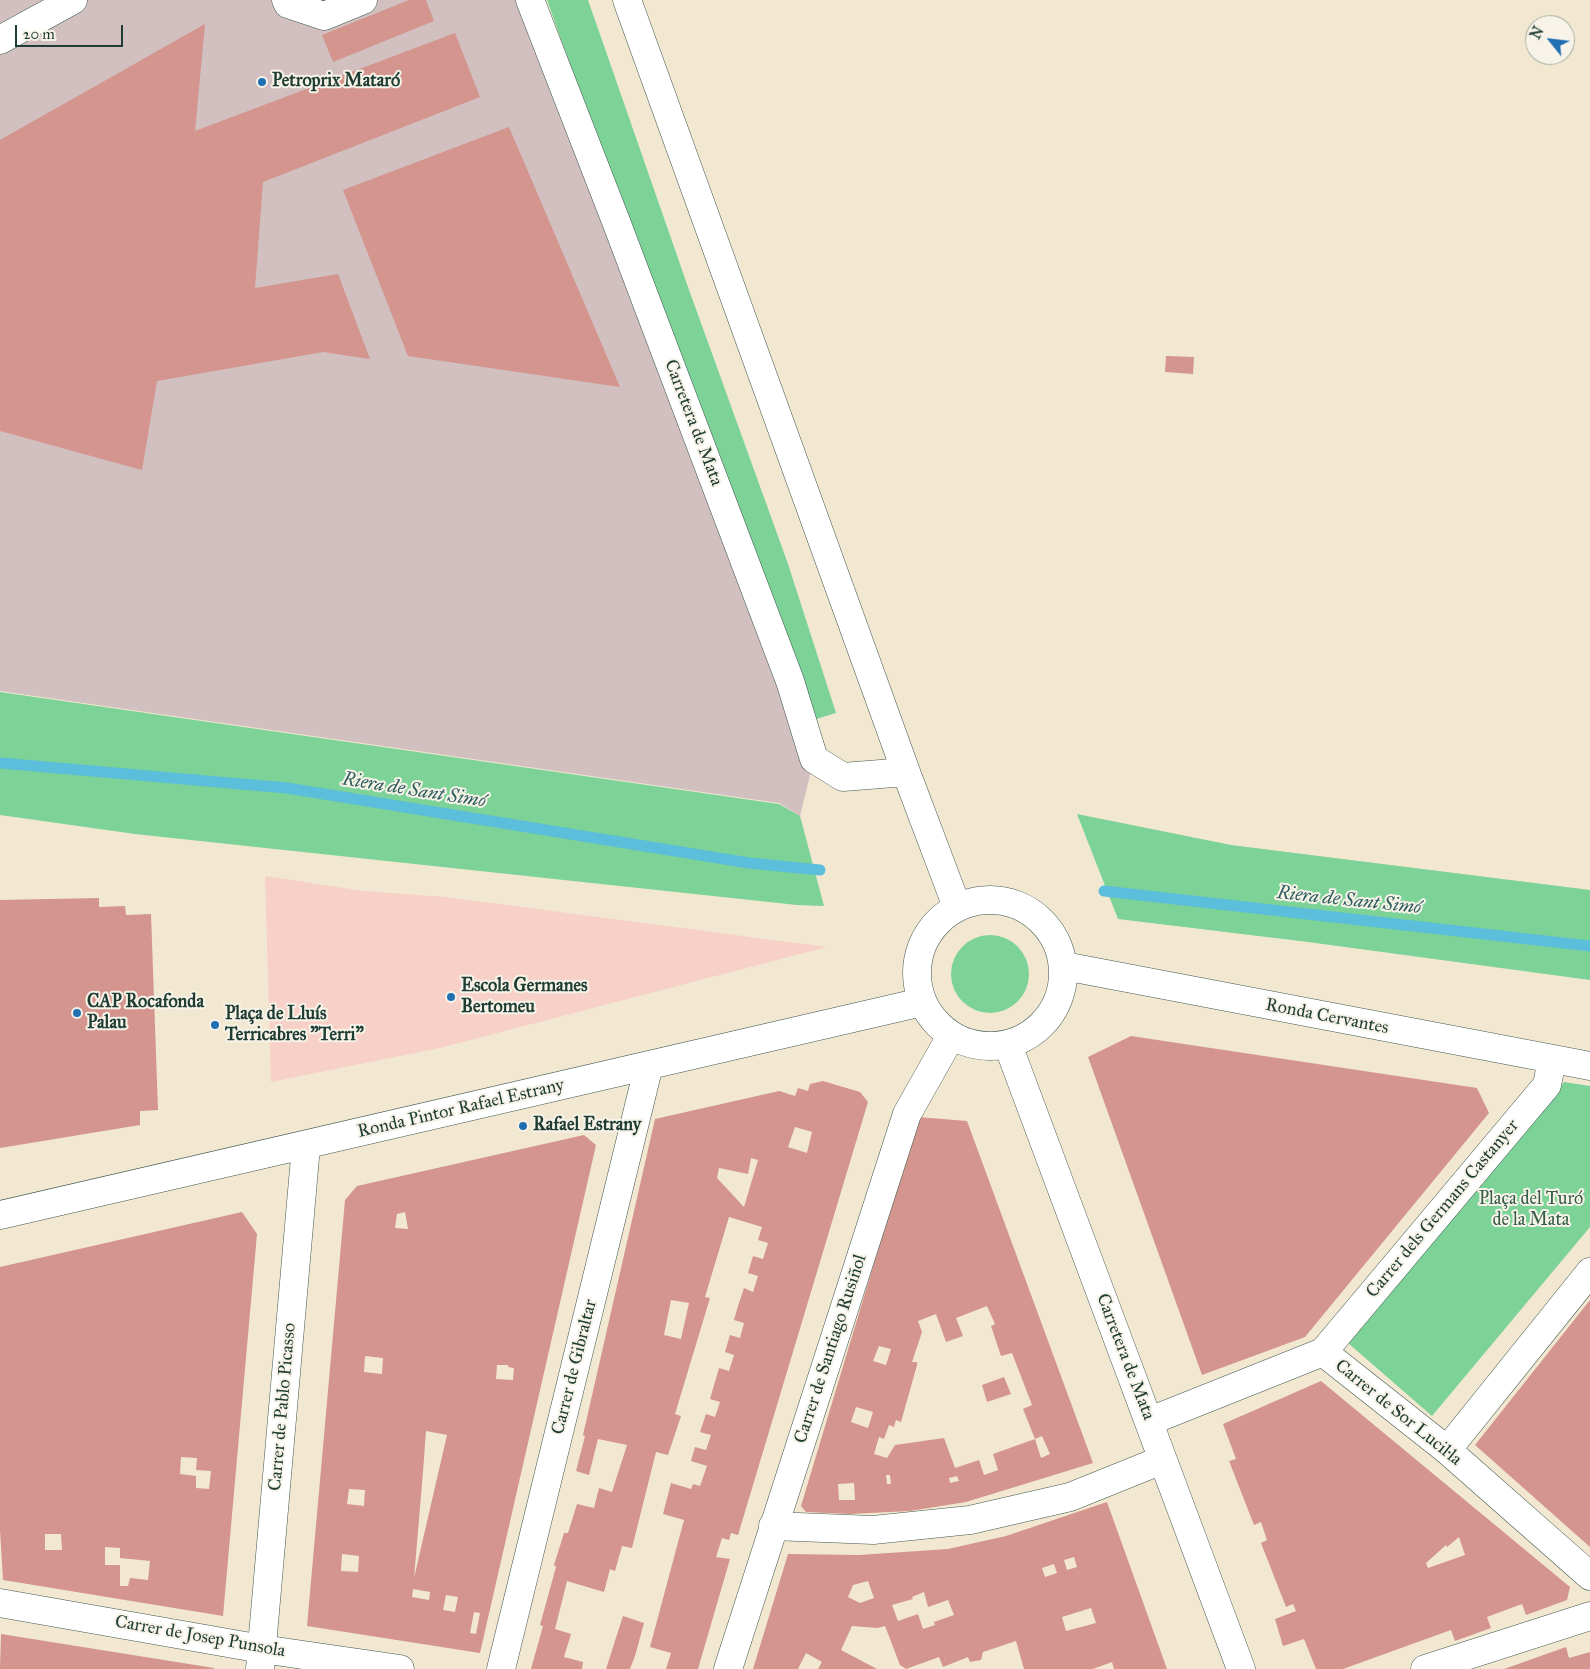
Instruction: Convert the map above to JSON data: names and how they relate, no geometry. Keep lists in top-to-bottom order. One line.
{"streets":{"street":["Carretera de Mata","Ronda Cervantes","Ronda Pintor Rafael Estrany","Carrer dels Germans Castanyer","Carrer de Santiago Rusiñol","Carrer de Gibraltar","Carrer de Pablo Picasso","Carrer de Sor Lucil·la","Carrer de Josep Punsola"]},"crossings":[["Carretera de Mata","Ronda Cervantes"],["Carretera de Mata","Ronda Pintor Rafael Estrany"],["Carretera de Mata","Carrer de Santiago Rusiñol"],["Carretera de Mata","Carrer de Sor Lucil·la"],["Ronda Cervantes","Ronda Pintor Rafael Estrany"],["Ronda Cervantes","Carrer dels Germans Castanyer"],["Ronda Cervantes","Carrer de Santiago Rusiñol"],["Ronda Pintor Rafael Estrany","Carrer de Santiago Rusiñol"],["Ronda Pintor Rafael Estrany","Carrer de Gibraltar"],["Ronda Pintor Rafael Estrany","Carrer de Pablo Picasso"],["Carrer dels Germans Castanyer","Carrer de Sor Lucil·la"],["Carrer de Pablo Picasso","Carrer de Josep Punsola"]],"water":["Riera de Sant Simó"],"parks":["Plaça del Turó de la Mata"],"places":["Petroprix Mataró","Escola Germanes Bertomeu","CAP Rocafonda Palau","Plaça de Lluís Terricabres \"Terri\"","Rafael Estrany"],"scale_bar":"20 m","north":"top left"}
